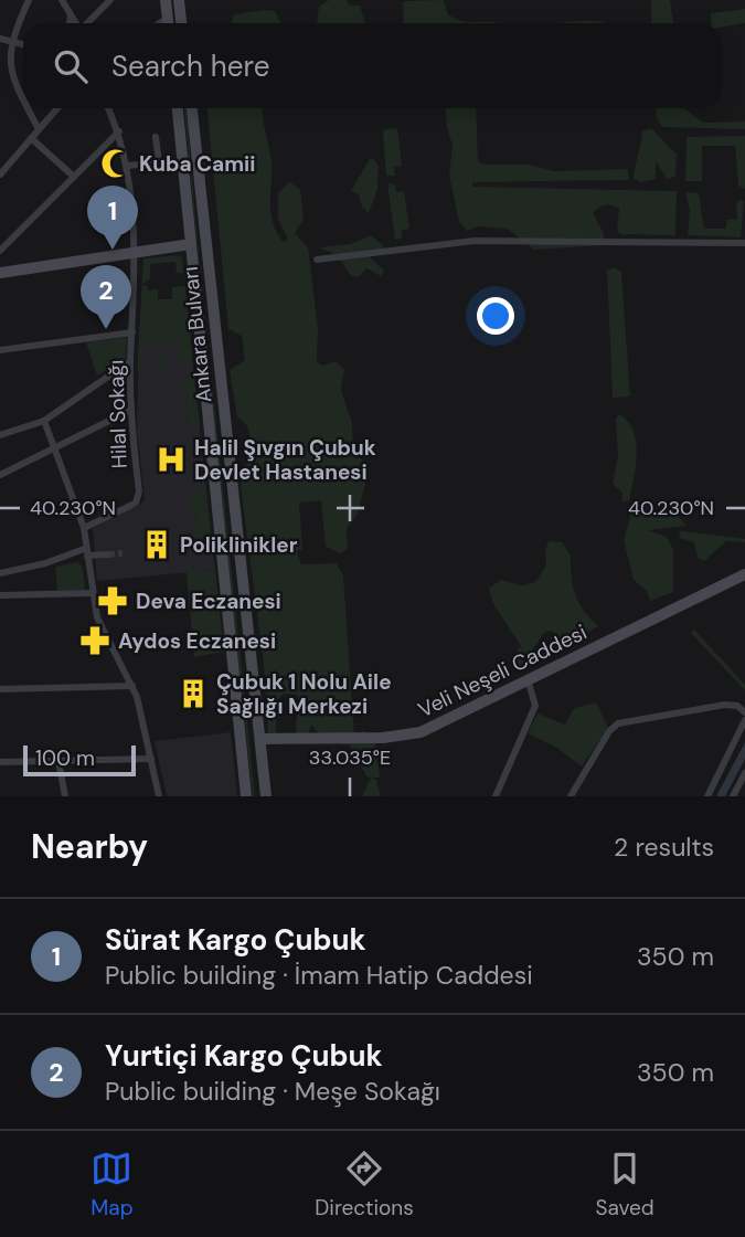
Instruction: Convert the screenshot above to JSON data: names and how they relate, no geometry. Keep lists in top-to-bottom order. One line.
{"streets":{"main road":["Ankara Bulvarı","Veli Neşeli Caddesi"],"street":["Hilal Sokağı"]},"crossings":[["Ankara Bulvarı","Veli Neşeli Caddesi"]],"places":{"mosque":["Kuba Camii"],"hospital":["Halil Şıvgın Çubuk Devlet Hastanesi"],"building":["Poliklinikler","Çubuk 1 Nolu Aile Sağlığı Merkezi"],"pharmacy":["Deva Eczanesi","Aydos Eczanesi"]},"scale_bar":"100 m","page":{"search":"Search here","pins":["1","2"],"scale":"100 m","heading":["Nearby","2 results"],"list":[{"mark":"1","name":"Sürat Kargo Çubuk","note":"Public building · İmam Hatip Caddesi","value":"350 m"},{"mark":"2","name":"Yurtiçi Kargo Çubuk","note":"Public building · Meşe Sokağı","value":"350 m"}],"nav":["Map","Directions","Saved"]},"coordinates":["40.230°N","33.035°E"]}
